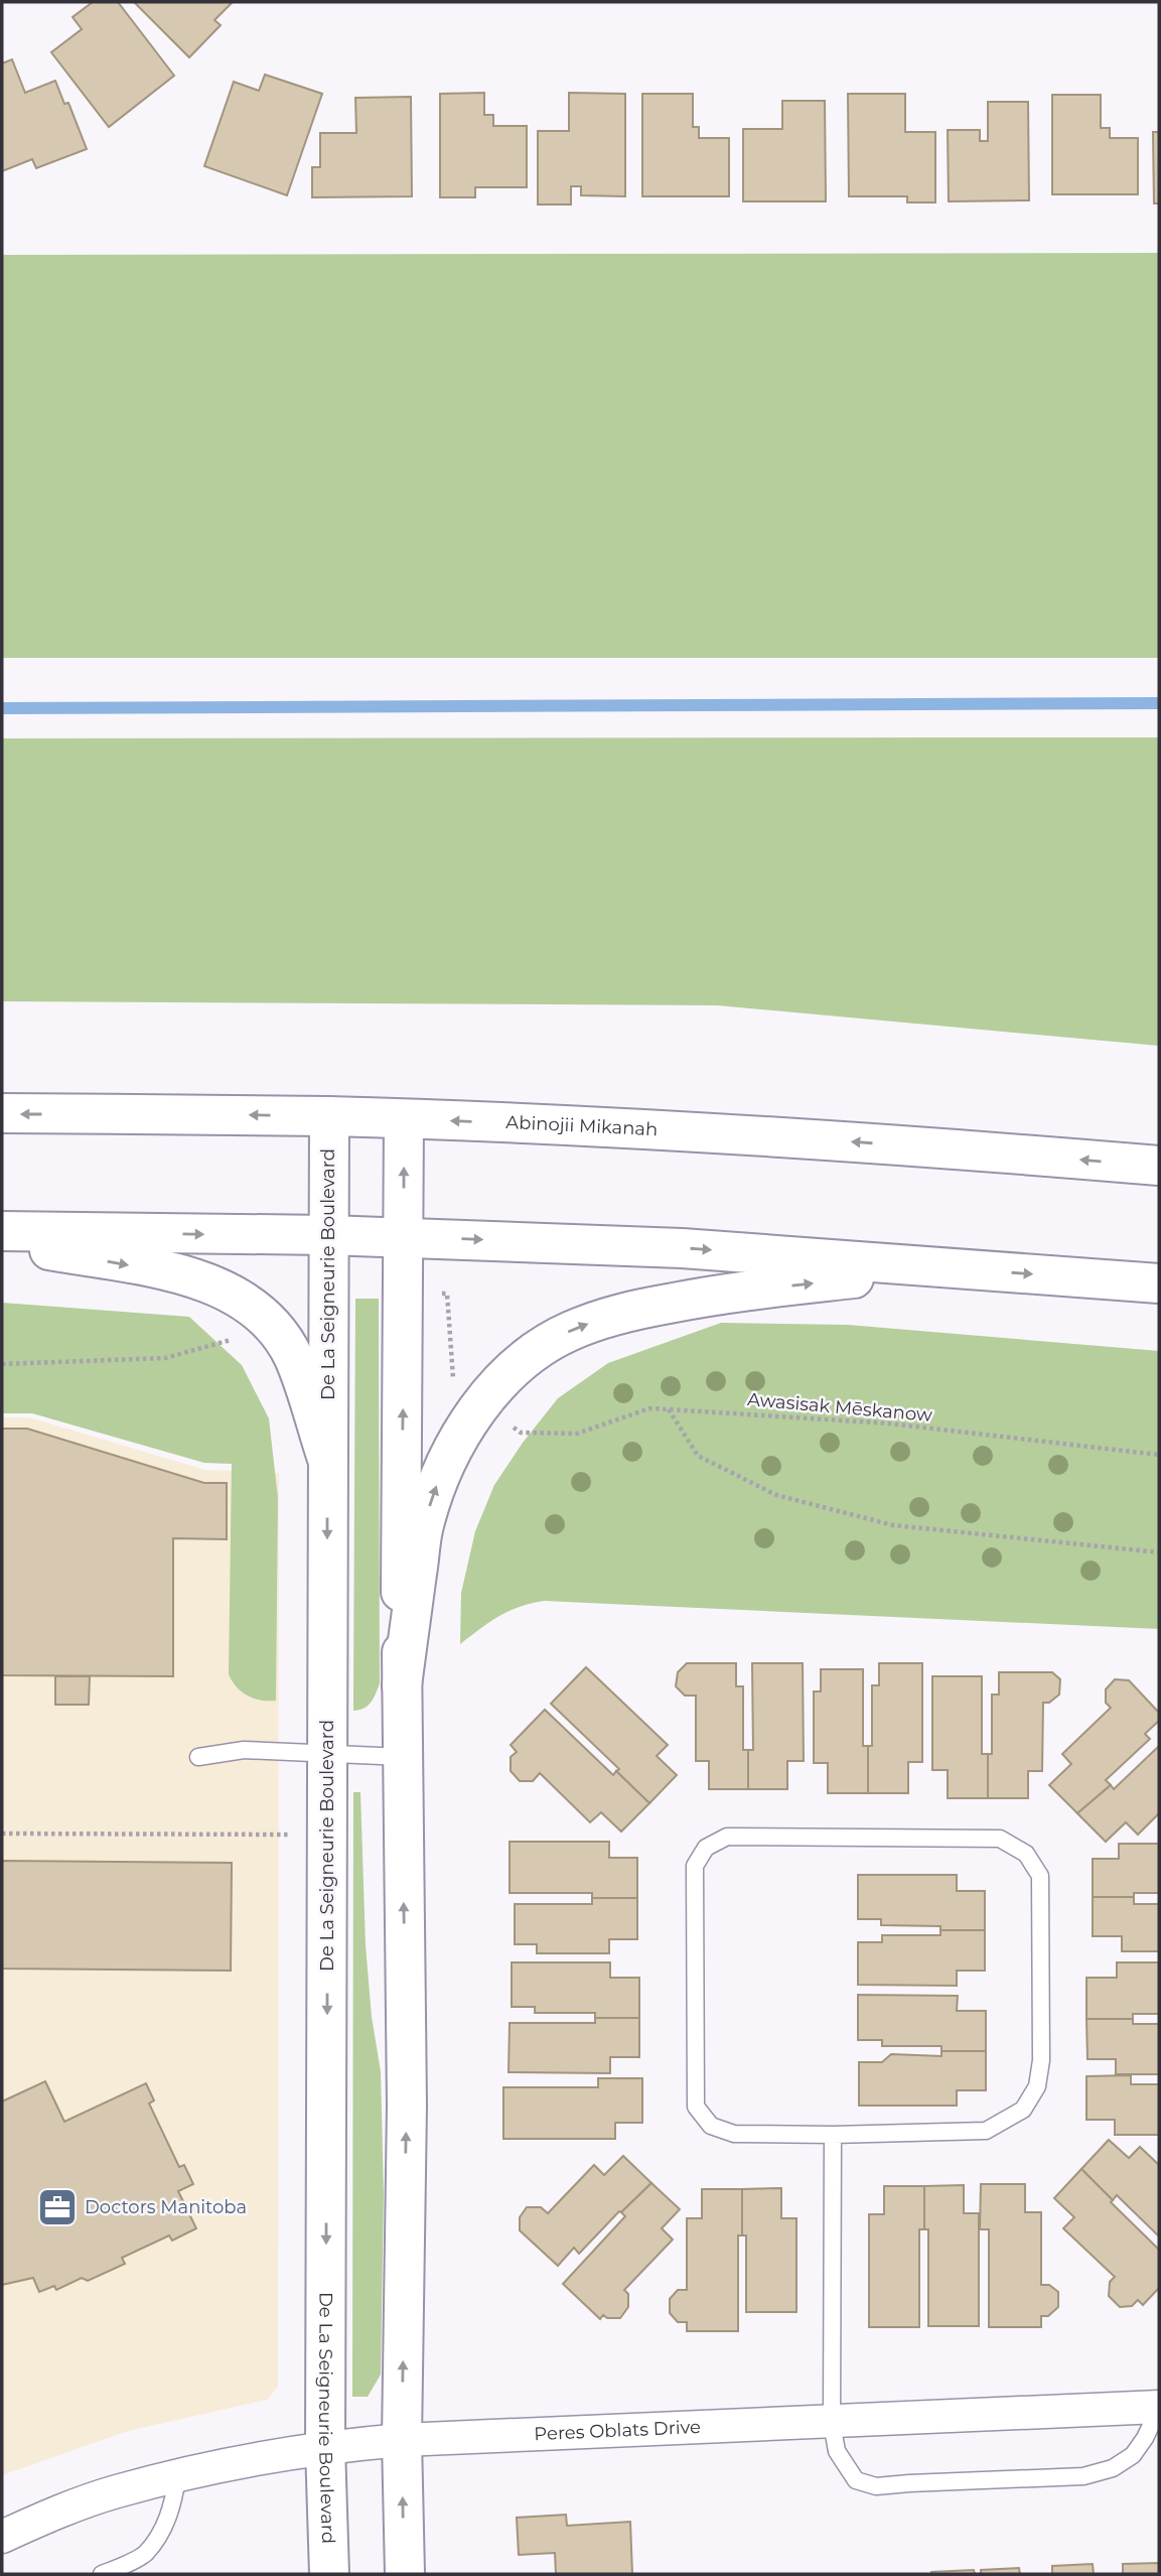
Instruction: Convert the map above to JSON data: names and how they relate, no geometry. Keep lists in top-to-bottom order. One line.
{"streets":{"main road":["Abinojii Mikanah","De La Seigneurie Boulevard"],"street":["Peres Oblats Drive"],"path":["Awasisak Mēskanow"]},"crossings":[["Abinojii Mikanah","De La Seigneurie Boulevard"],["De La Seigneurie Boulevard","Peres Oblats Drive"]],"places":{"office":["Doctors Manitoba"]}}
